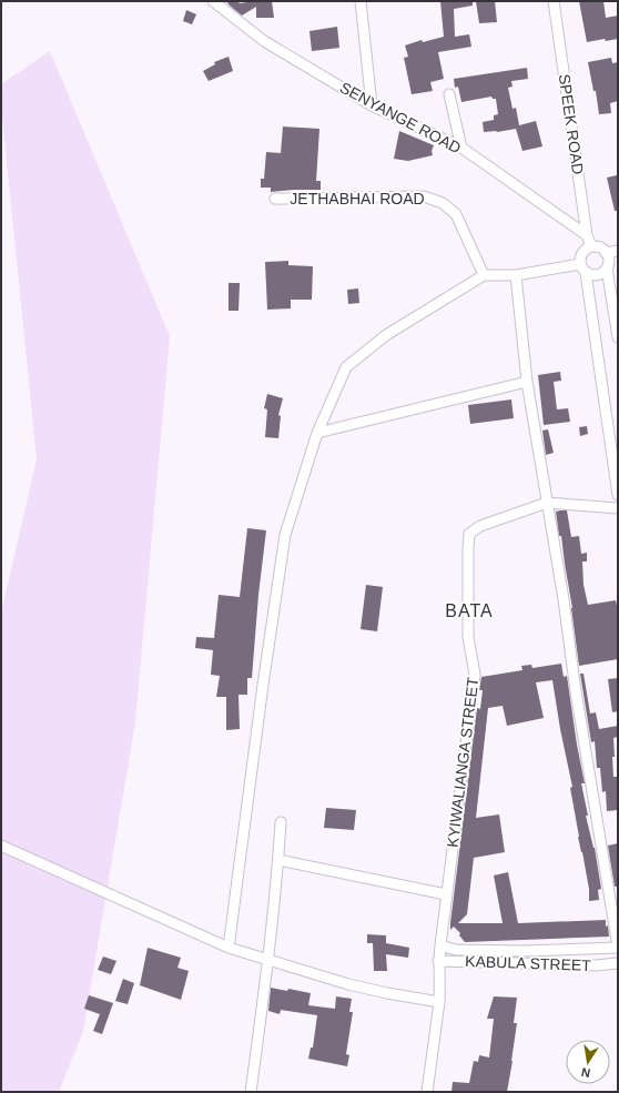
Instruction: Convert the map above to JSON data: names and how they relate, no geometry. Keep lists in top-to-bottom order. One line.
{"streets":{"street":["SENYANGE ROAD","SPEEK ROAD","JETHABHAI ROAD","KYIWALIANGA STREET","KABULA STREET"]},"crossings":[["SENYANGE ROAD","SPEEK ROAD"],["KYIWALIANGA STREET","KABULA STREET"]],"districts":["BATA"],"north":"bottom"}
